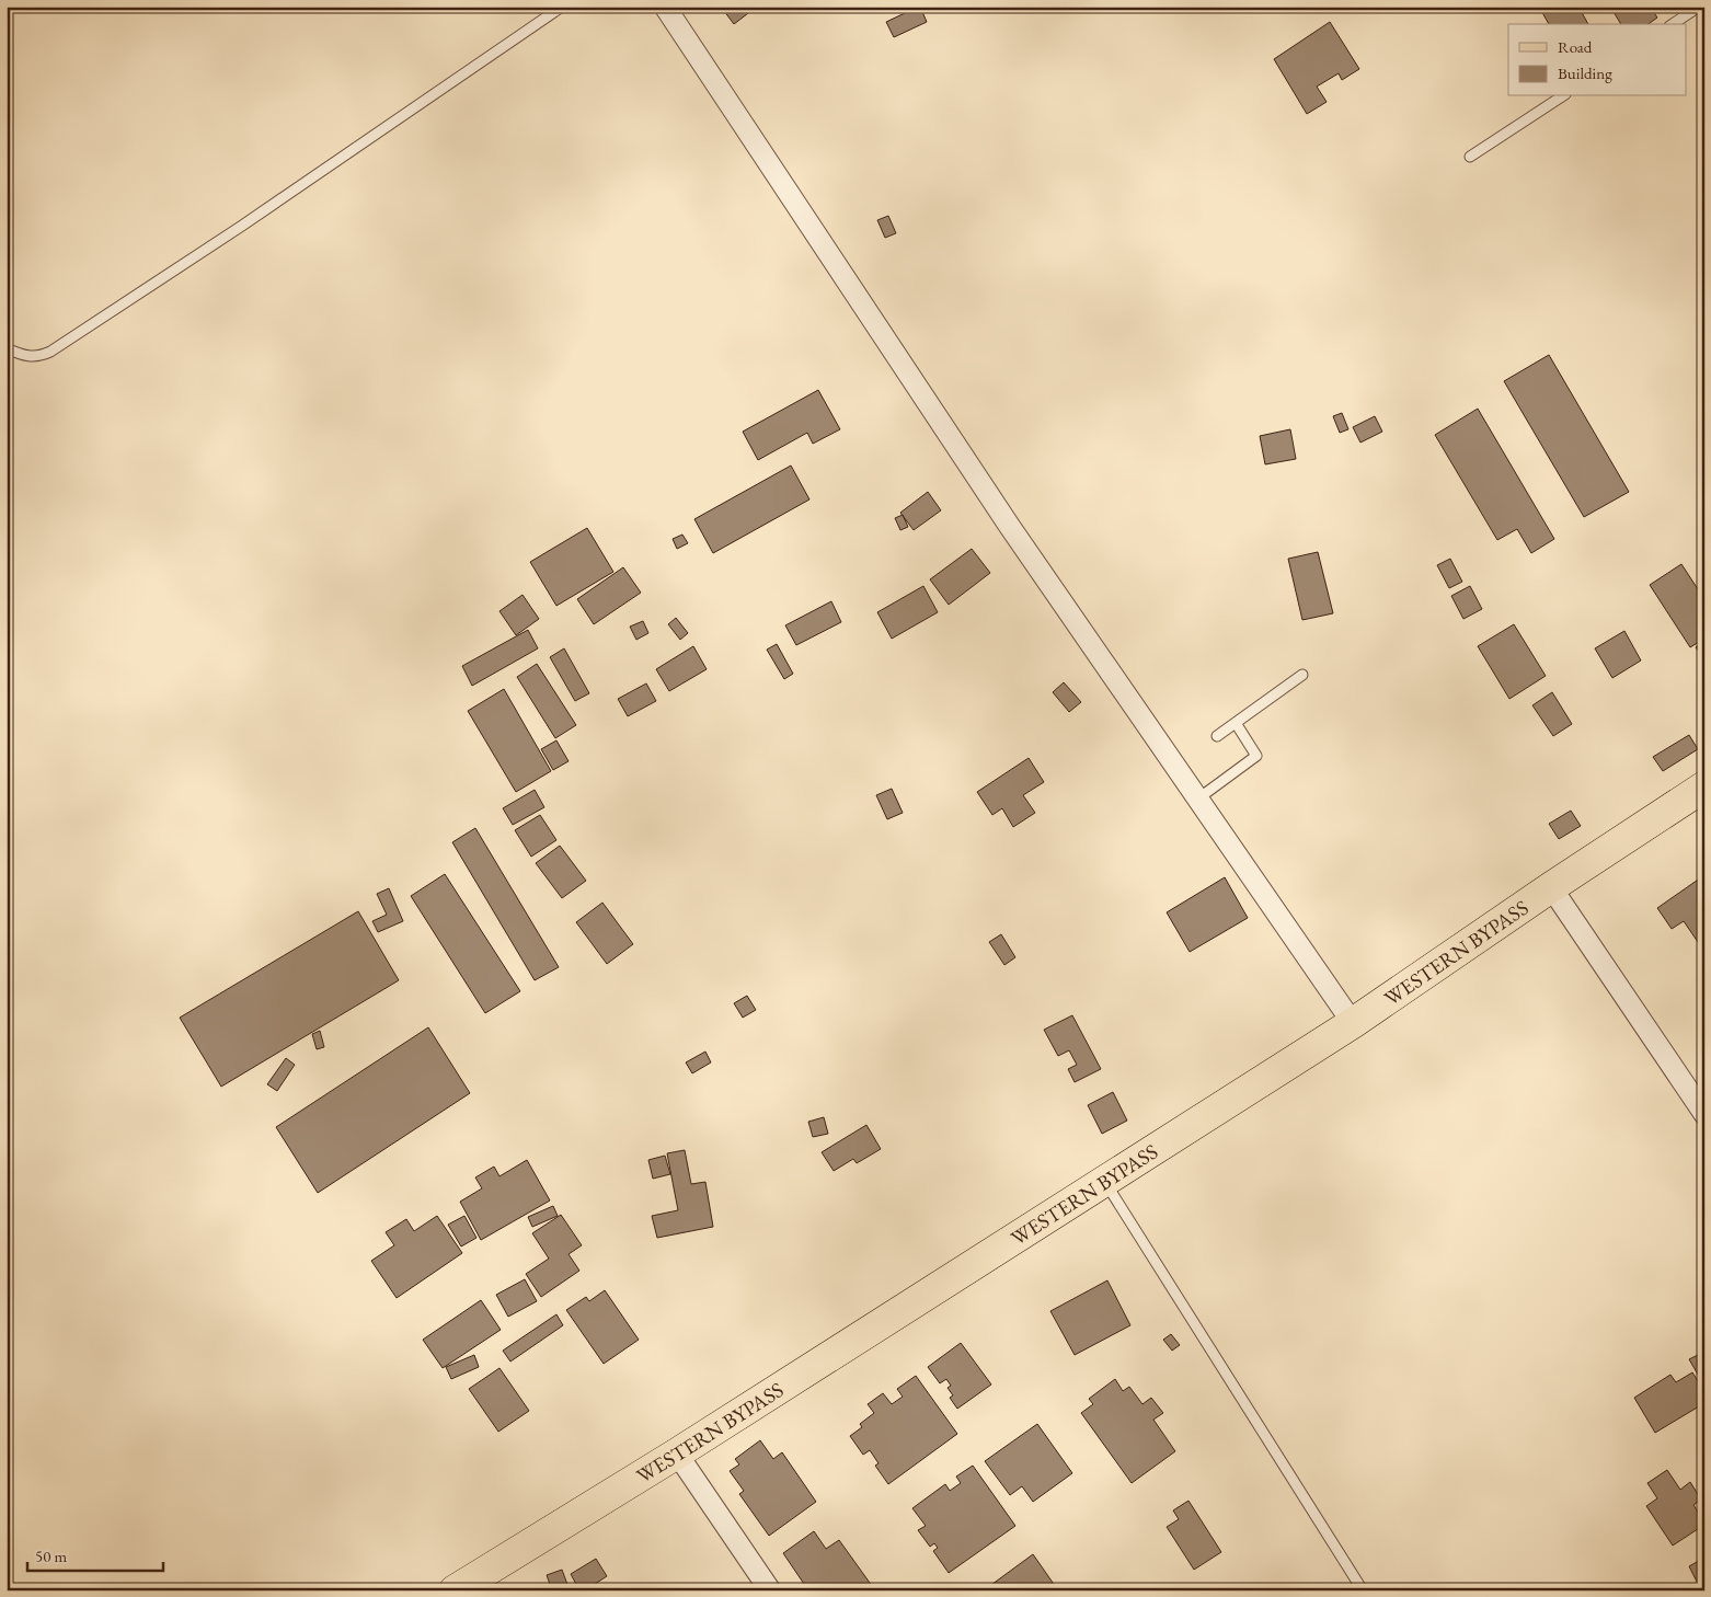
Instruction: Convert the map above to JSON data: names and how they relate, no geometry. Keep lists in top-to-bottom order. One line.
{"streets":{"main road":["WESTERN BYPASS"]},"legend":["Road","Building"],"scale_bar":"50 m"}
